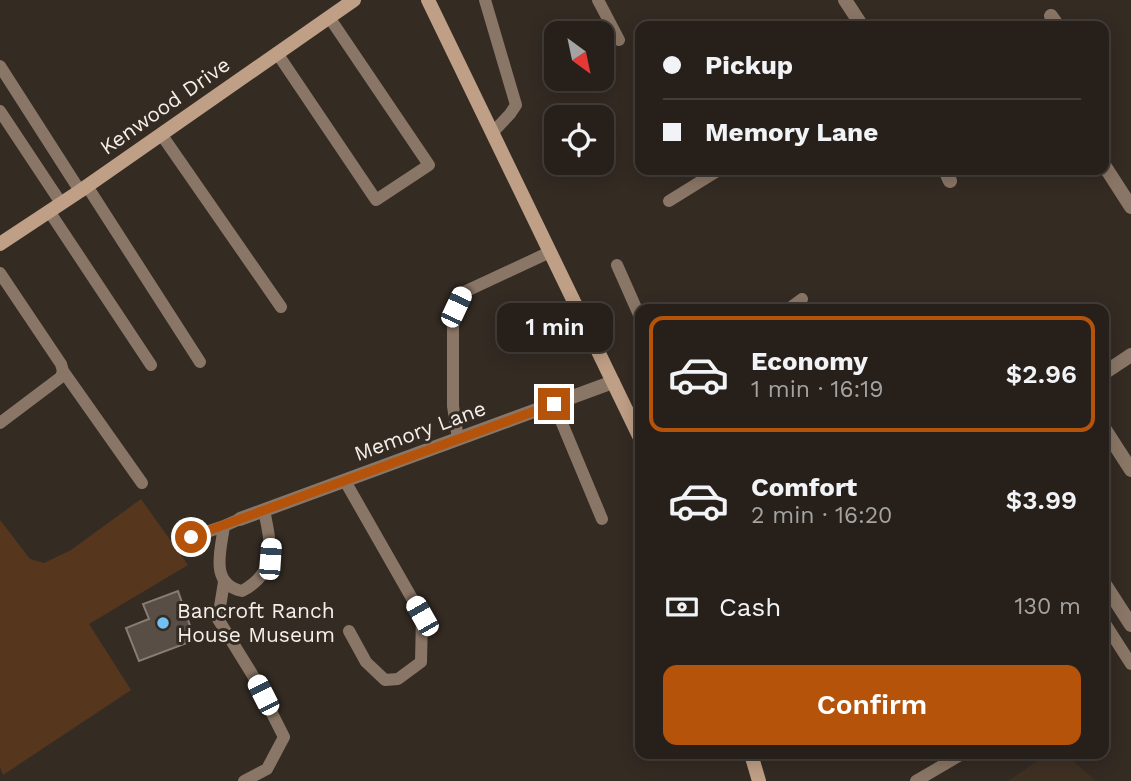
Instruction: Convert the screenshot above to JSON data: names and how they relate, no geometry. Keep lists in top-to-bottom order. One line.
{"streets":{"street":["Kenwood Drive","Memory Lane"]},"places":["Bancroft Ranch House Museum"],"north":"bottom right","page":{"banner":["Pickup","Memory Lane"],"bubble":"1 min","list":[{"name":"Economy","note":"1 min · 16:19","value":"$2.96"},{"name":"Comfort","note":"2 min · 16:20","value":"$3.99"}],"pay":["Cash","130 m"],"buttons":"Confirm"}}
